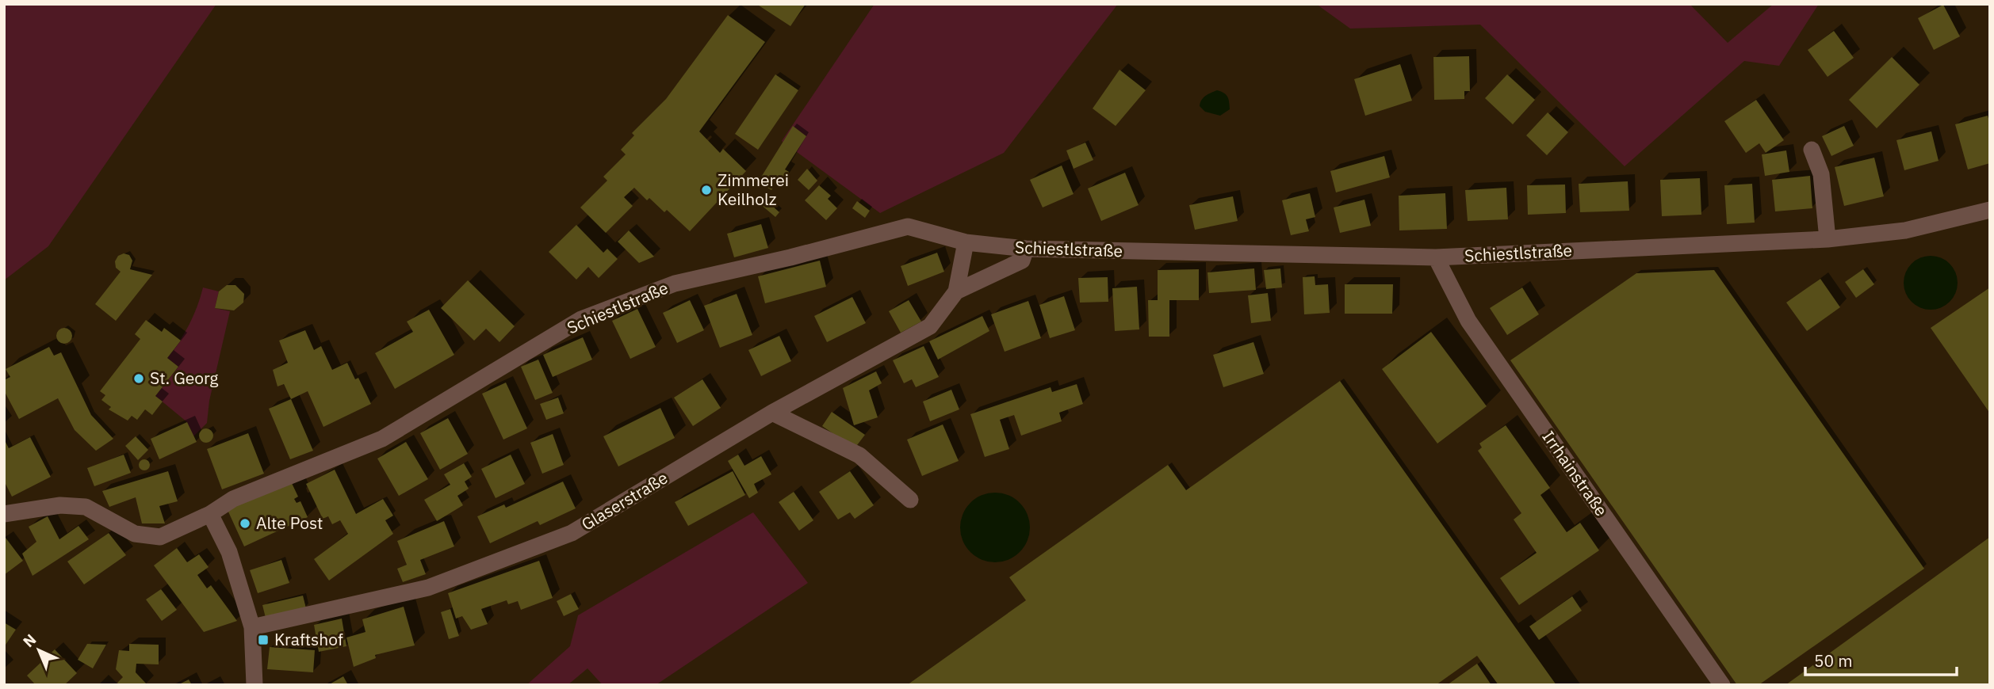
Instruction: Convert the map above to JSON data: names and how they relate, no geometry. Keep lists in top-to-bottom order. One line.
{"streets":{"street":["Schiestlstraße","Irrhainstraße","Glaserstraße"]},"crossings":[["Schiestlstraße","Irrhainstraße"],["Schiestlstraße","Glaserstraße"]],"places":{"other":["Zimmerei Keilholz","St. Georg","Alte Post"],"transit":["Kraftshof"]},"scale_bar":"50 m","north":"top left"}
